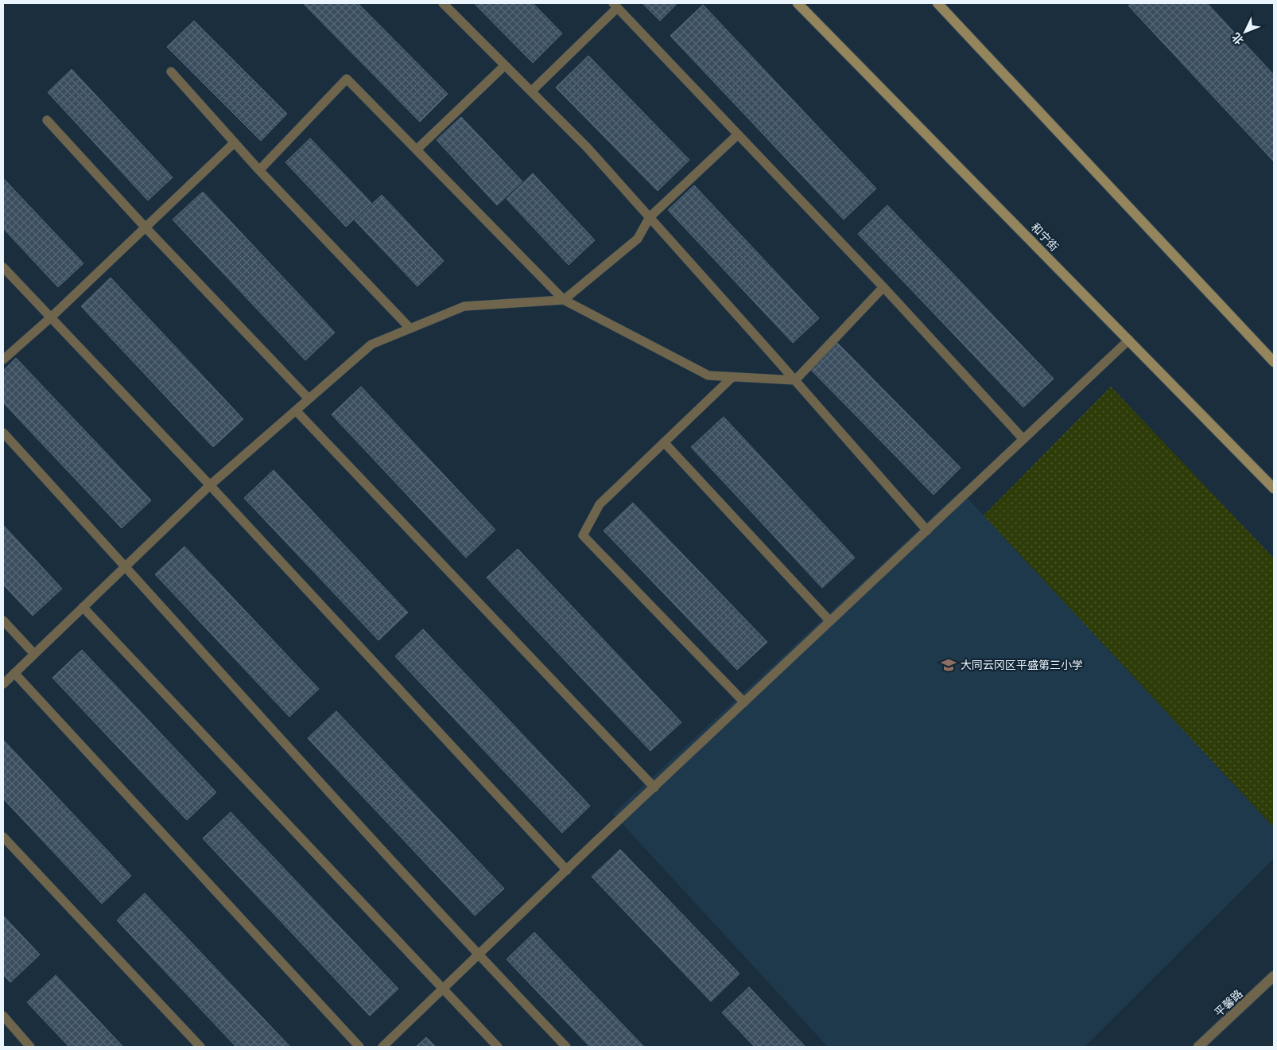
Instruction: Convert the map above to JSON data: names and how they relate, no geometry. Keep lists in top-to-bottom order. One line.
{"streets":{"main road":["和宁街"],"street":["平馨路"]},"places":{"school or university":["大同云冈区平盛第三小学"]},"north":"bottom left"}
